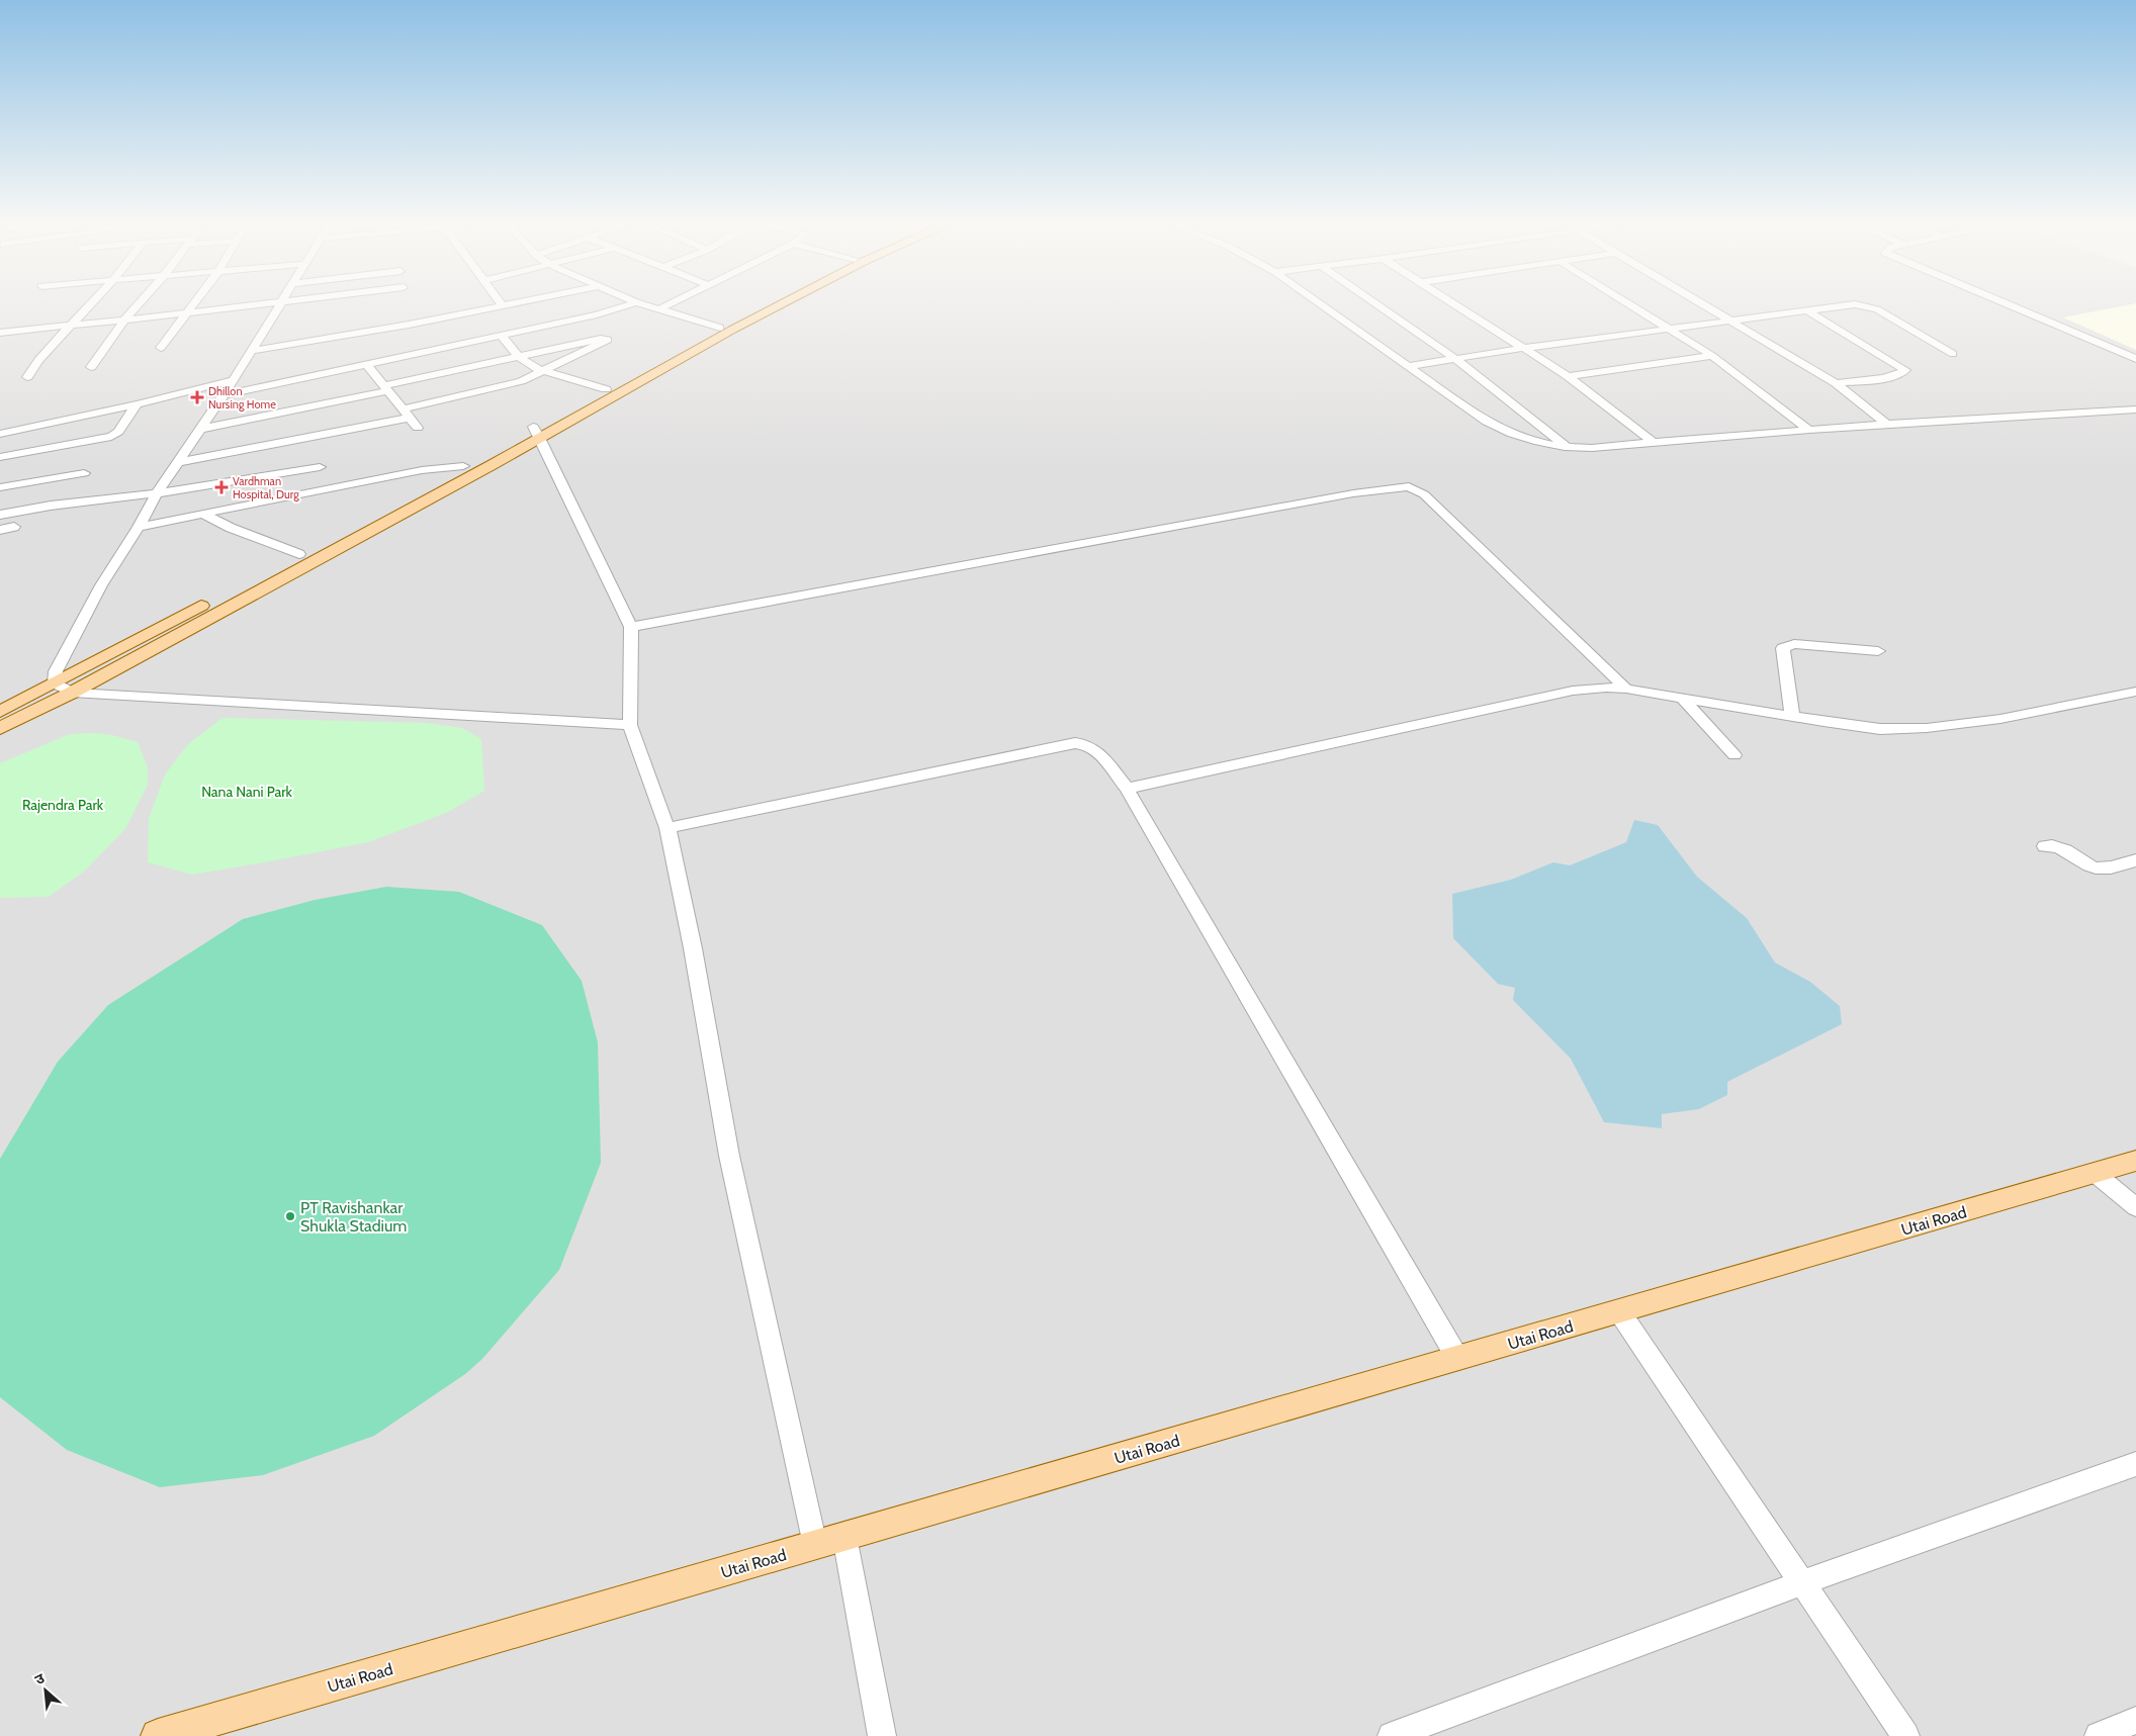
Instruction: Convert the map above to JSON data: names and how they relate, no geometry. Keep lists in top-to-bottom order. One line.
{"streets":{"main road":["Utai Road"]},"parks":["Nana Nani Park","Rajendra Park"],"places":{"health":["Dhillon Nursing Home","Vardhman Hospital, Durg"],"other":["PT Ravishankar Shukla Stadium"]},"north":"top left"}
